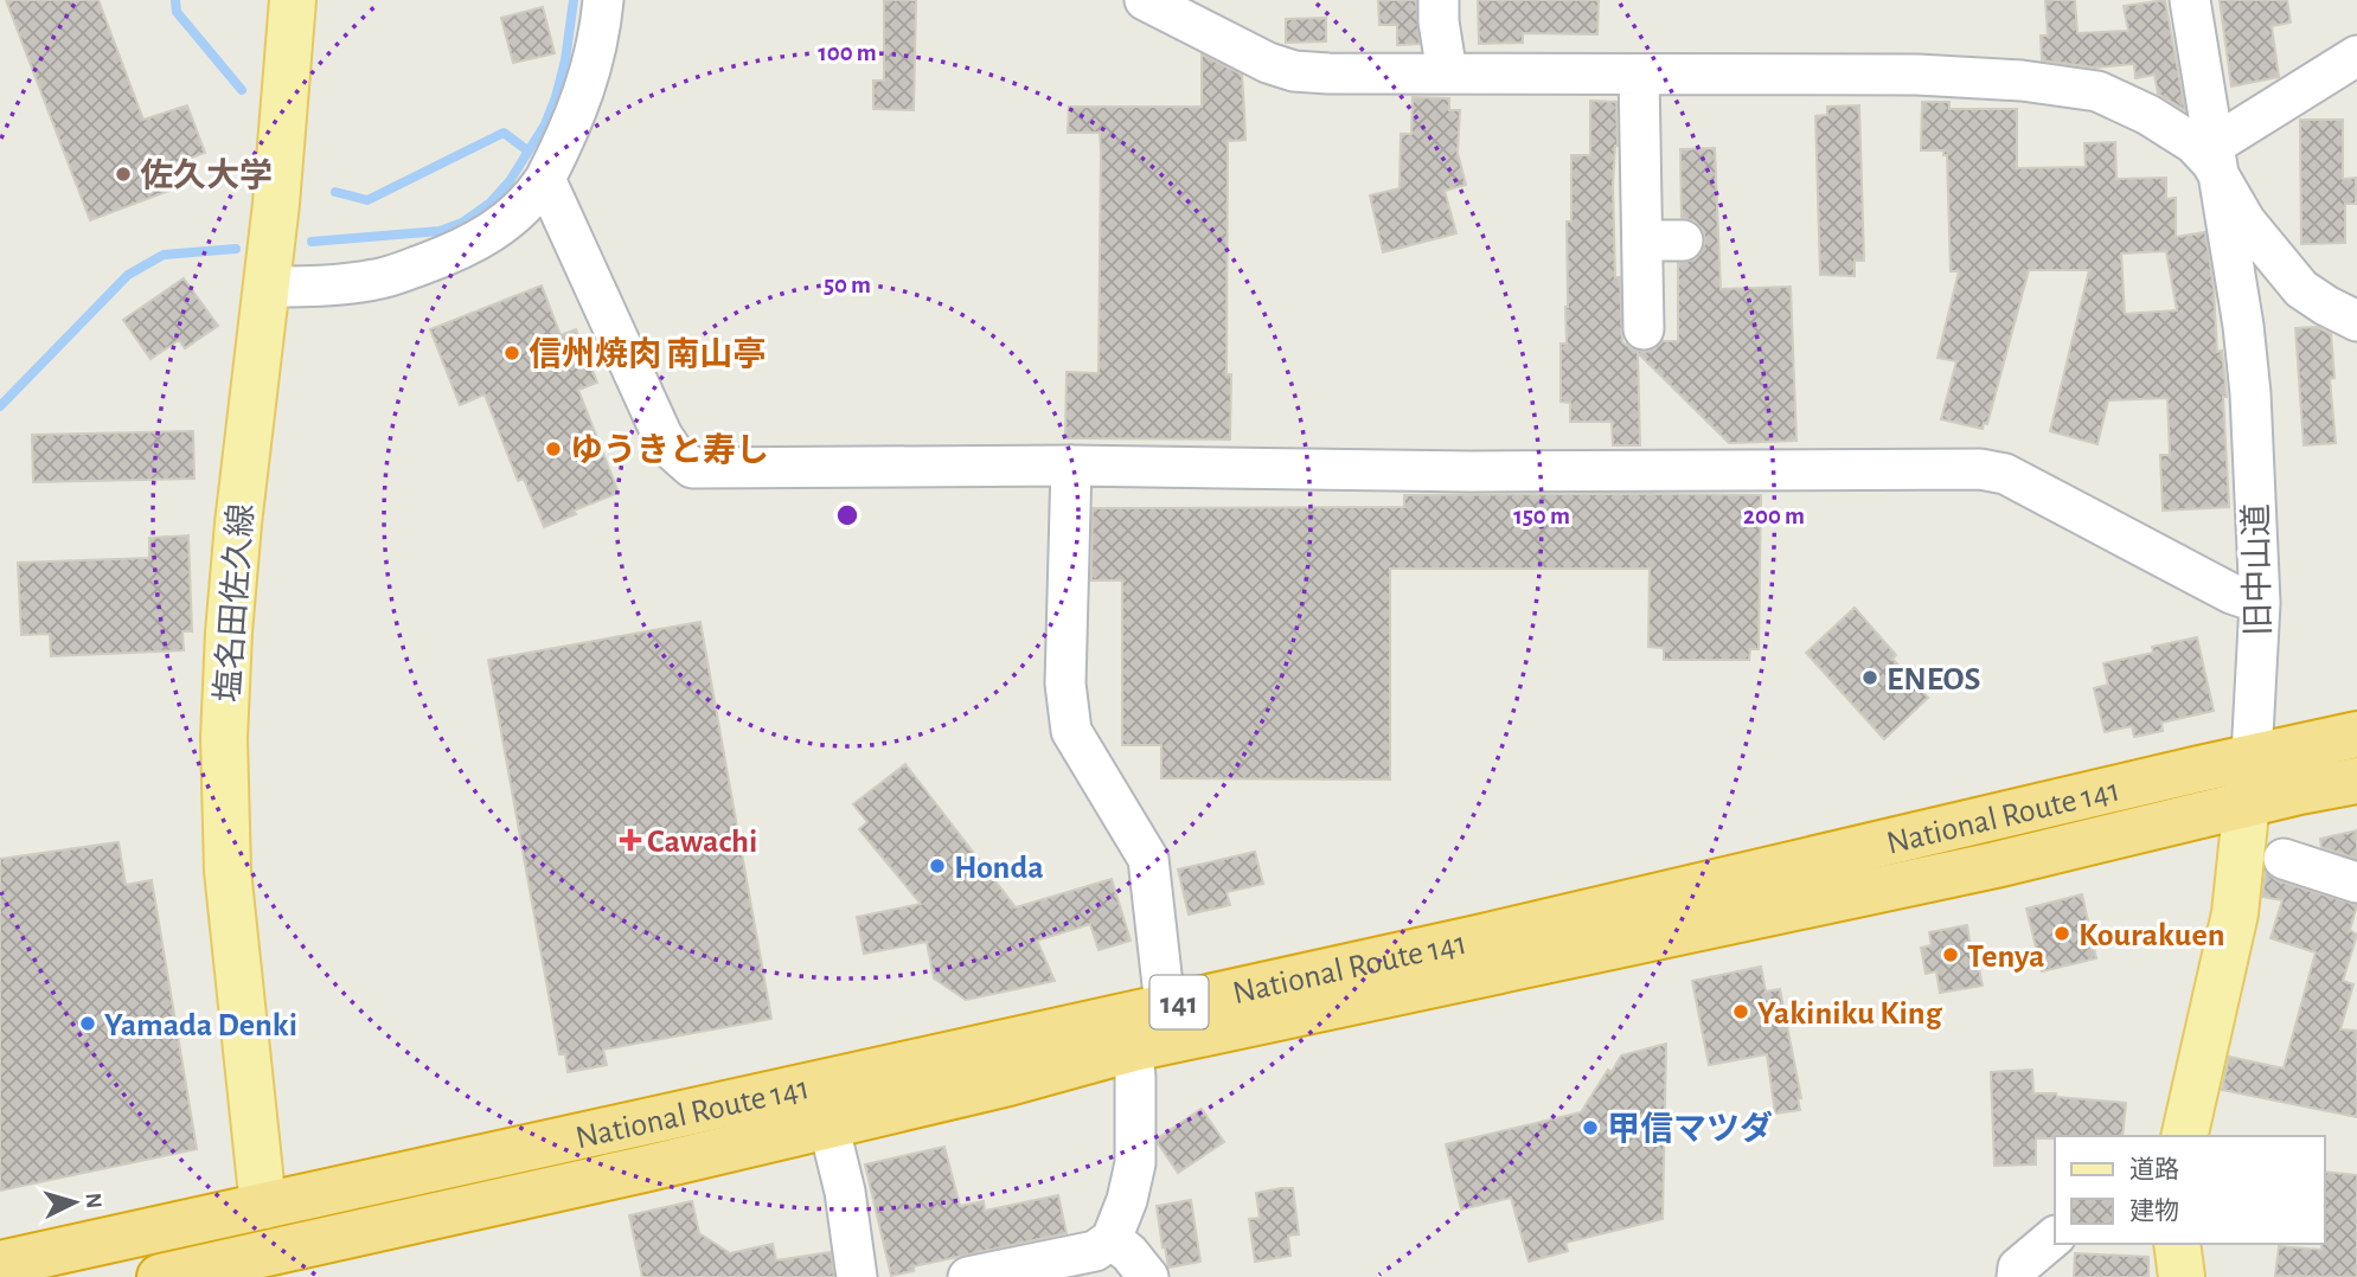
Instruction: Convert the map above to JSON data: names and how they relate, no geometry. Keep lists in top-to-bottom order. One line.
{"streets":{"highway":["National Route 141","141"],"main road":["旧中山道","塩名田佐久線"]},"crossings":[["旧中山道","National Route 141"],["塩名田佐久線","National Route 141"]],"places":{"other":["佐久大学","信州焼肉 南山亭","ゆうきと寿し","ENEOS","Honda","Kourakuen","Tenya","Yakiniku King","Yamada Denki","甲信マツダ"],"health":["Cawachi"]},"legend":["道路","建物"],"north":"right","rings":["100 m","50 m","150 m","200 m"]}
